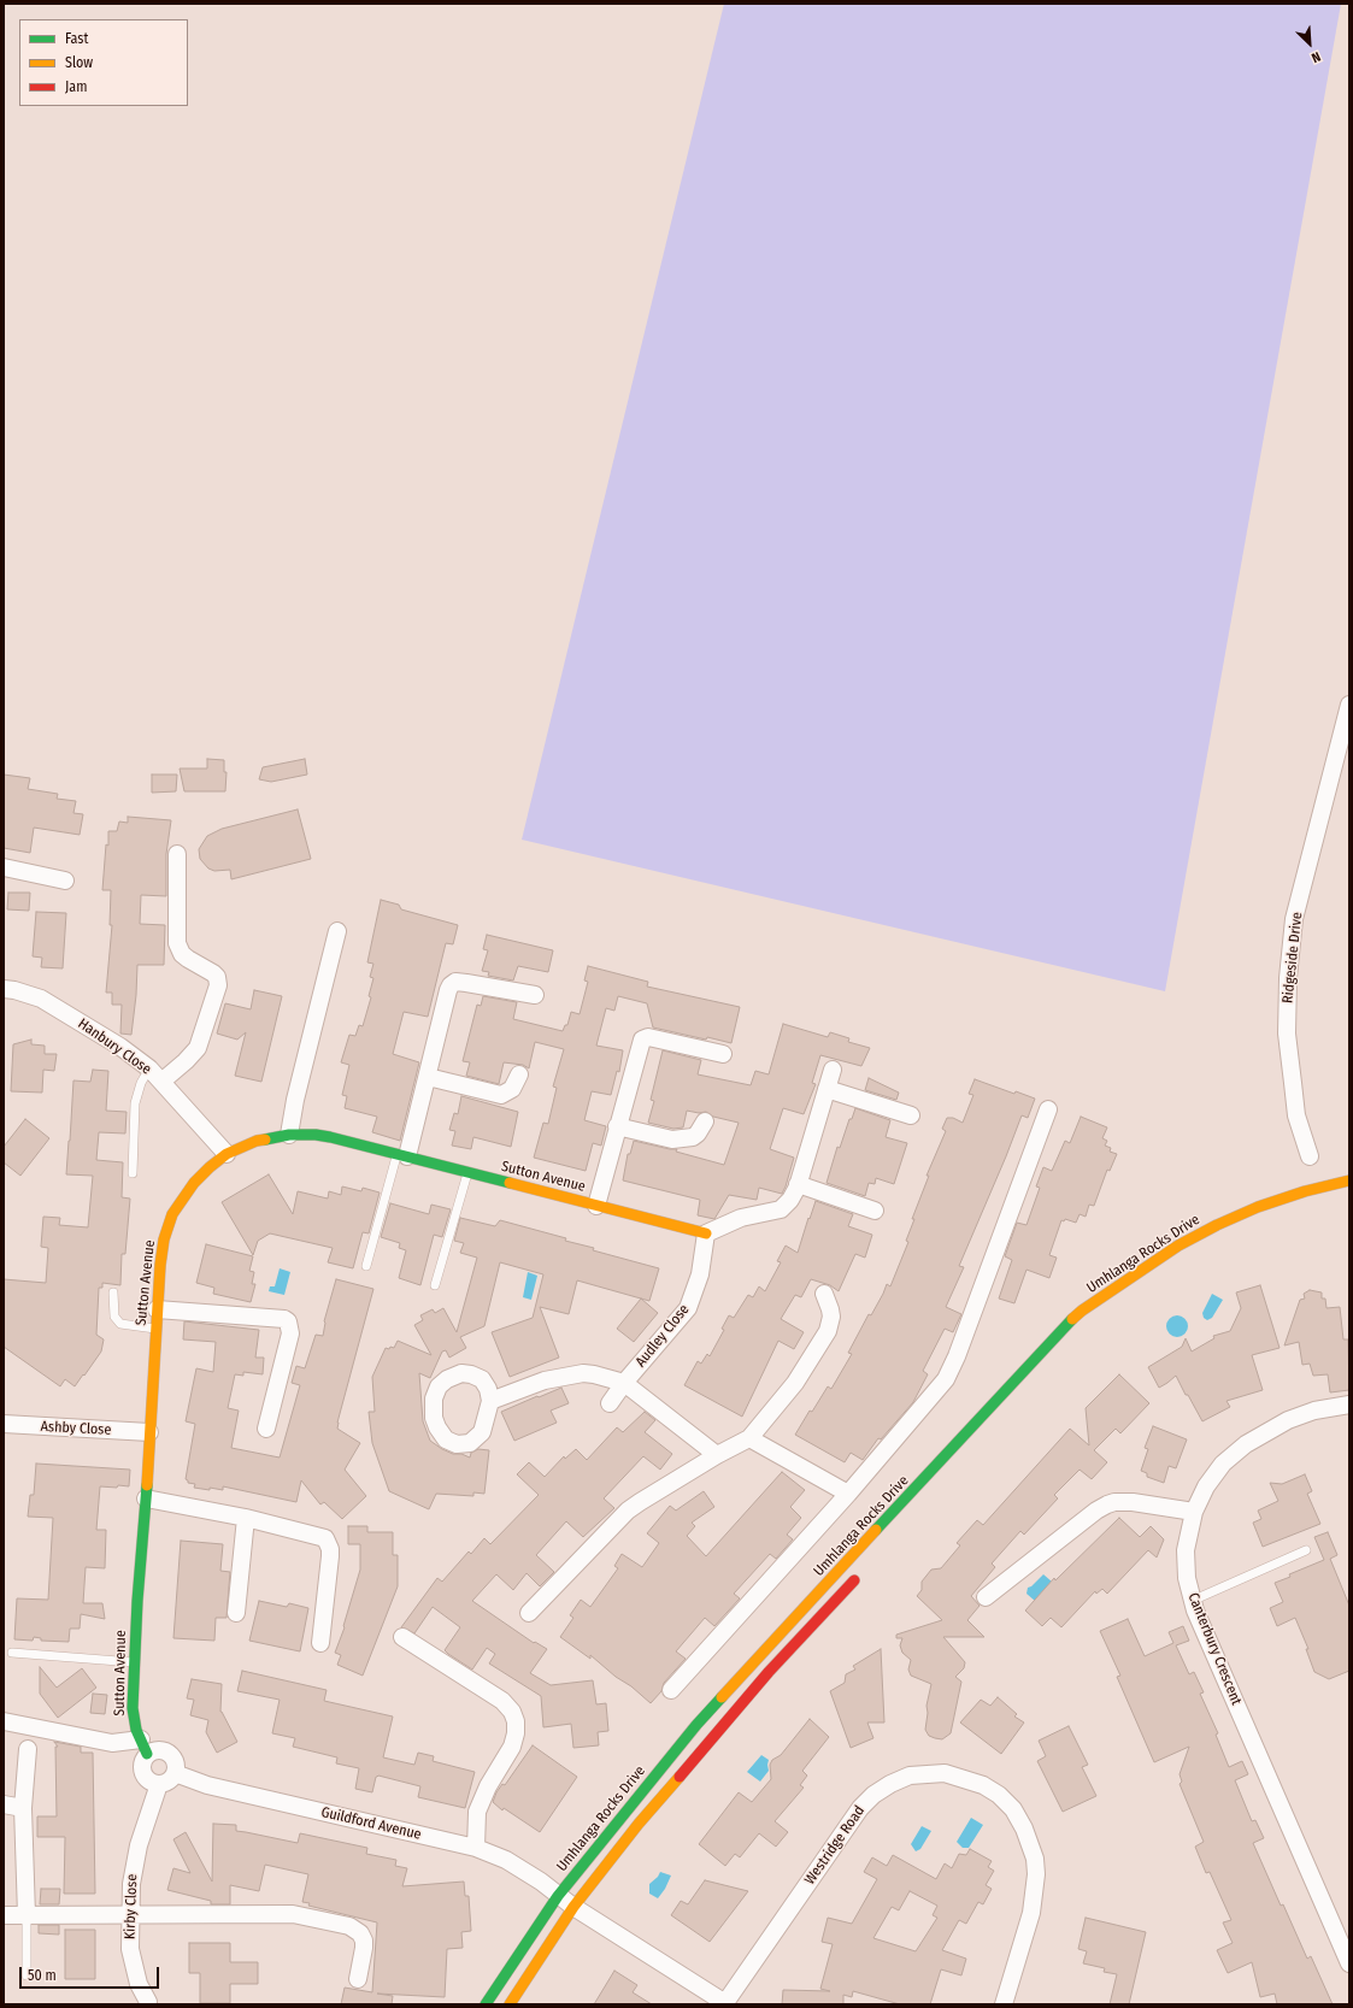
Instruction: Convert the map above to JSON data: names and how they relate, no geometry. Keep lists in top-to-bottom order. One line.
{"streets":{"main road":["Sutton Avenue","Umhlanga Rocks Drive"],"street":["Ridgeside Drive","Hanbury Close","Audley Close","Ashby Close","Canterbury Crescent","Guildford Avenue","Westridge Road","Kirby Close"]},"crossings":[["Hanbury Close","Sutton Avenue"],["Sutton Avenue","Audley Close"],["Sutton Avenue","Ashby Close"],["Sutton Avenue","Guildford Avenue"],["Sutton Avenue","Kirby Close"],["Umhlanga Rocks Drive","Guildford Avenue"],["Umhlanga Rocks Drive","Westridge Road"],["Guildford Avenue","Westridge Road"],["Guildford Avenue","Kirby Close"]],"legend":["Fast","Slow","Jam"],"scale_bar":"50 m","north":"bottom right"}
